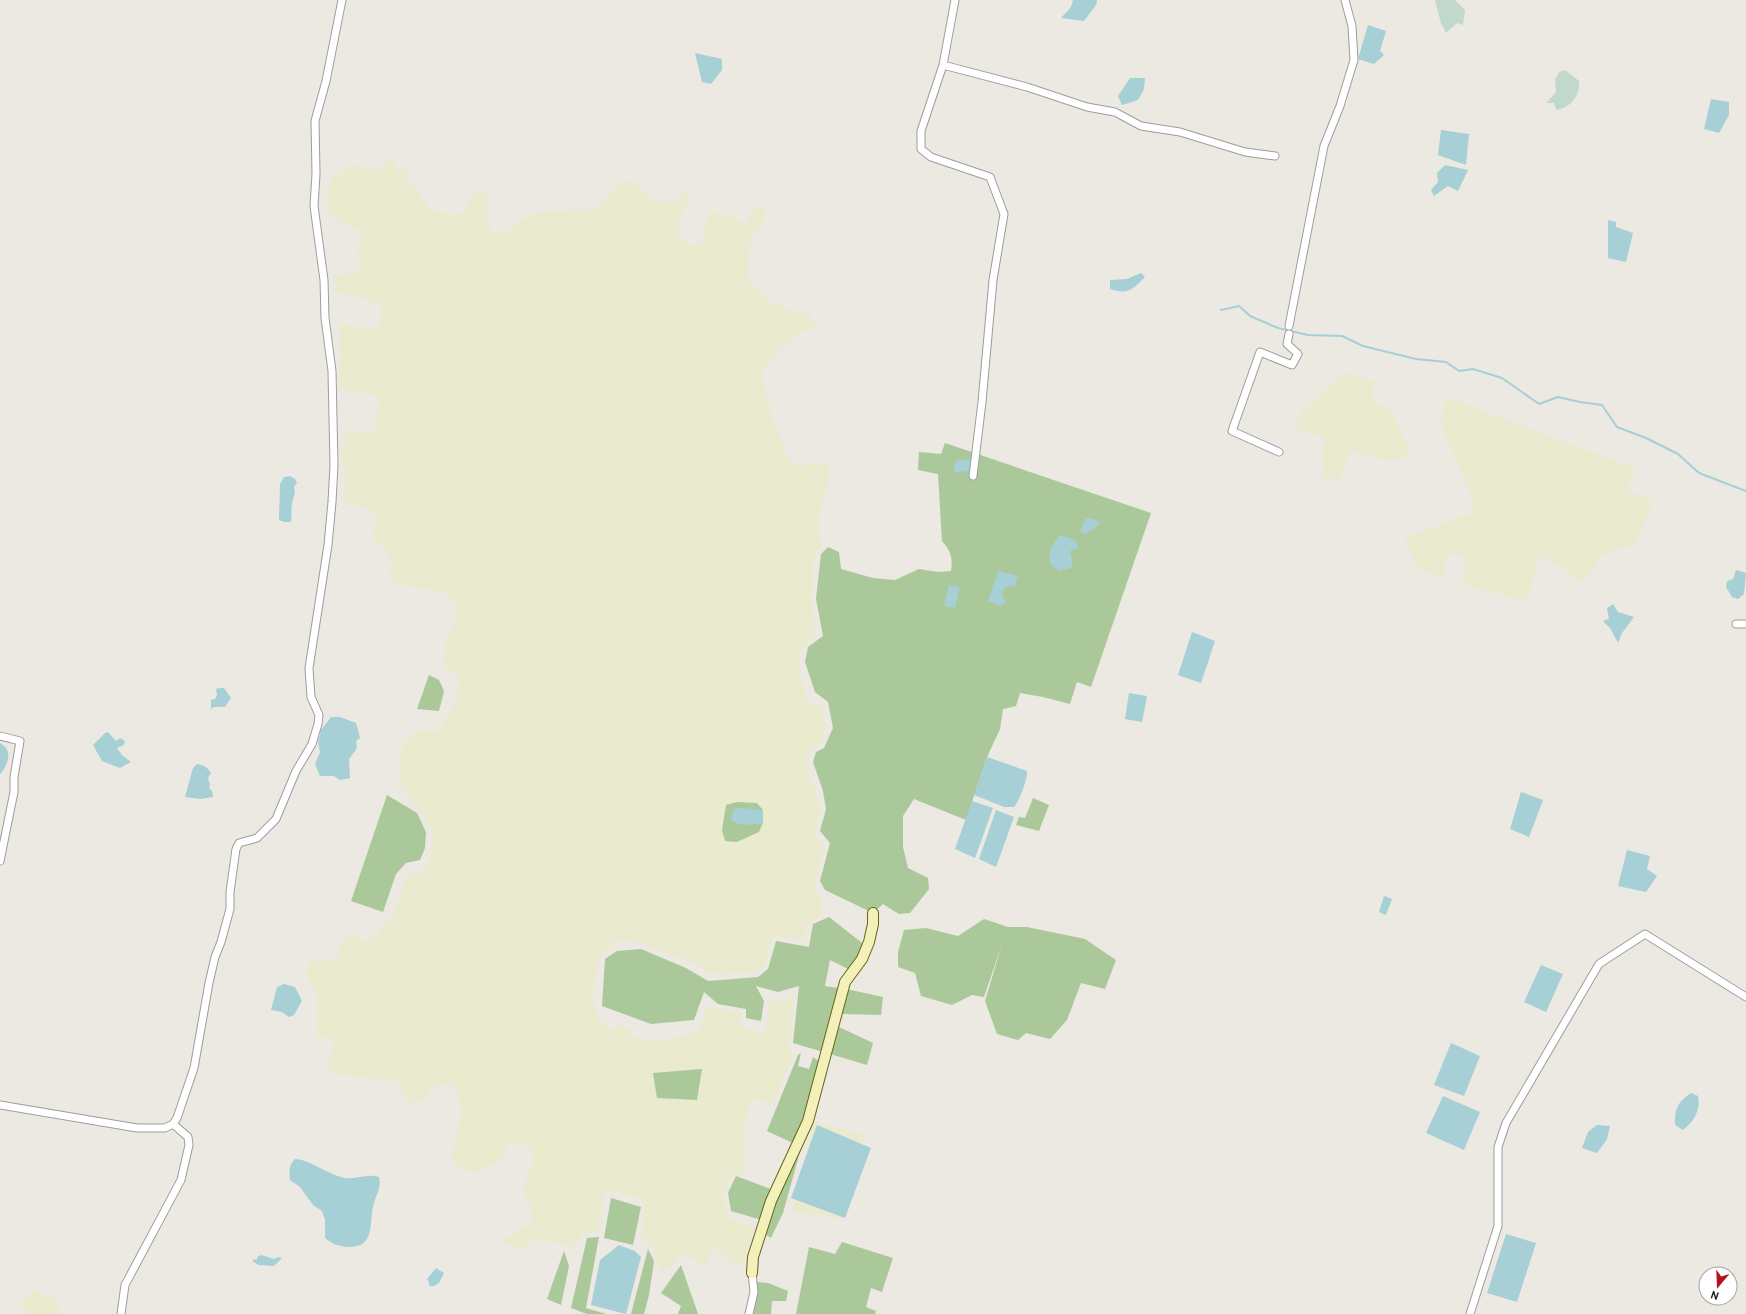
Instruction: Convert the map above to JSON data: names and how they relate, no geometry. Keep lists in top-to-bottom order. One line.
{"north":"bottom"}
